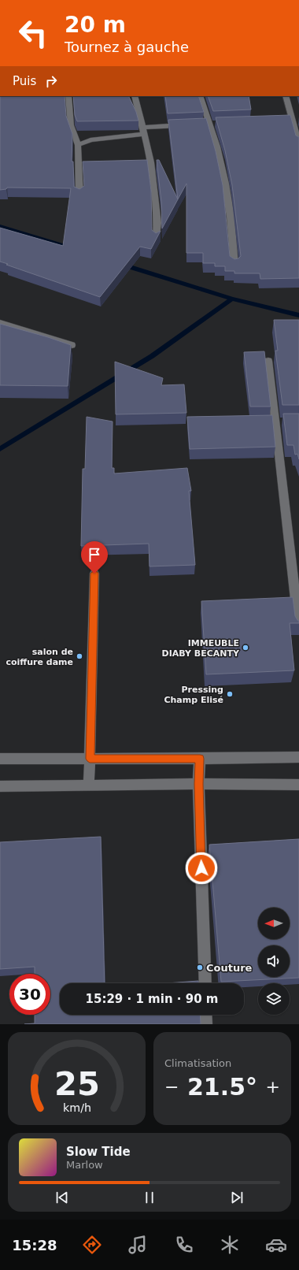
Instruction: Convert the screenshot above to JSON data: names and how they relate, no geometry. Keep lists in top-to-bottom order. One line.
{"places":["IMMEUBLE DIABY BECANTY","salon de coiffure dame","Pressing Champ Elisé","Couture"],"north":"left","page":{"turn":["20 m","Tournez à gauche"],"then":"Puis","limit":"30","trip":"15:29 · 1 min · 90 m","tile":"Climatisation","heat":["−","21.5°","+"],"song":["Slow Tide","Marlow"],"tabs":"15:28","gauge":["25","km/h"]}}
